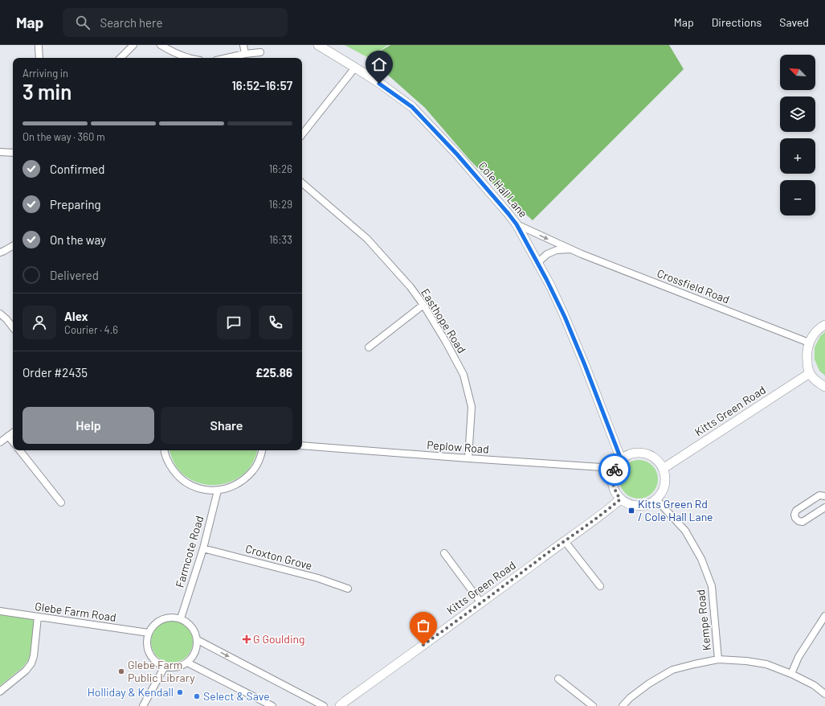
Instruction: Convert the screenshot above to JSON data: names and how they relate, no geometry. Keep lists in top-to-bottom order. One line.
{"streets":{"street":["Cole Hall Lane","Crossfield Road","Easthope Road","Kitts Green Road","Peplow Road","Farmcote Road","Croxton Grove","Glebe Farm Road","Kempe Road"]},"crossings":[["Cole Hall Lane","Crossfield Road"],["Cole Hall Lane","Kitts Green Road"],["Cole Hall Lane","Peplow Road"],["Cole Hall Lane","Kempe Road"],["Easthope Road","Peplow Road"],["Kitts Green Road","Peplow Road"],["Kitts Green Road","Kempe Road"],["Peplow Road","Kempe Road"],["Farmcote Road","Croxton Grove"],["Farmcote Road","Glebe Farm Road"]],"places":{"transit":["Kitts Green Rd / Cole Hall Lane"],"health":["G Goulding"],"other":["Glebe Farm Public Library","Holliday & Kendall","Select & Save"]},"north":"top left","page":{"header":"Map","search":"Search here","nav":["Map","Directions","Saved"],"map_buttons":["+","−"],"heading":["3 min","Arriving in","16:52–16:57"],"panel":["Alex","Courier · 4.6","Order #2435","£25.86"],"bar":"On the way · 360 m","list":[["Confirmed","16:26"],["Preparing","16:29"],["On the way","16:33"],"Delivered"],"buttons":["Help","Share"]}}
